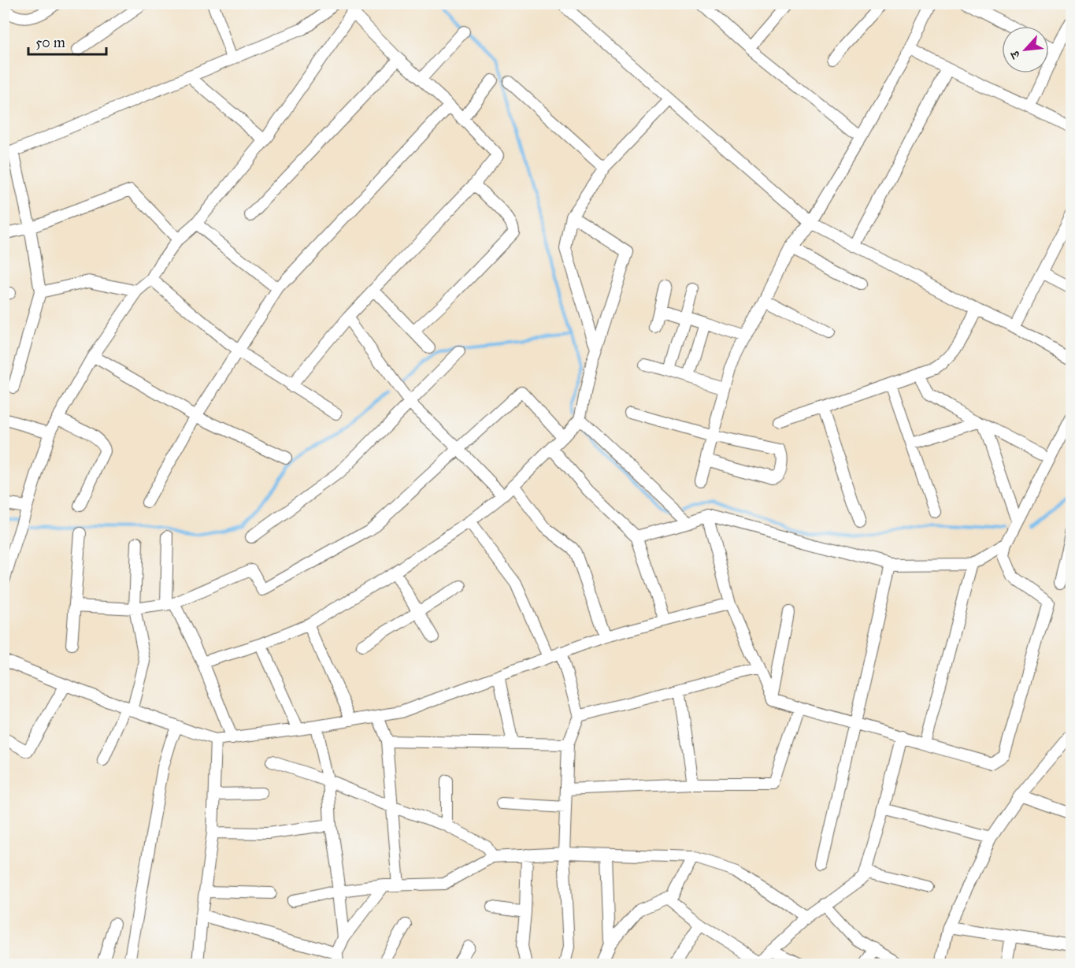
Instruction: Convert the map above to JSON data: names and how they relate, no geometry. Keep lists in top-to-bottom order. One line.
{"scale_bar":"50 m","north":"bottom left"}
